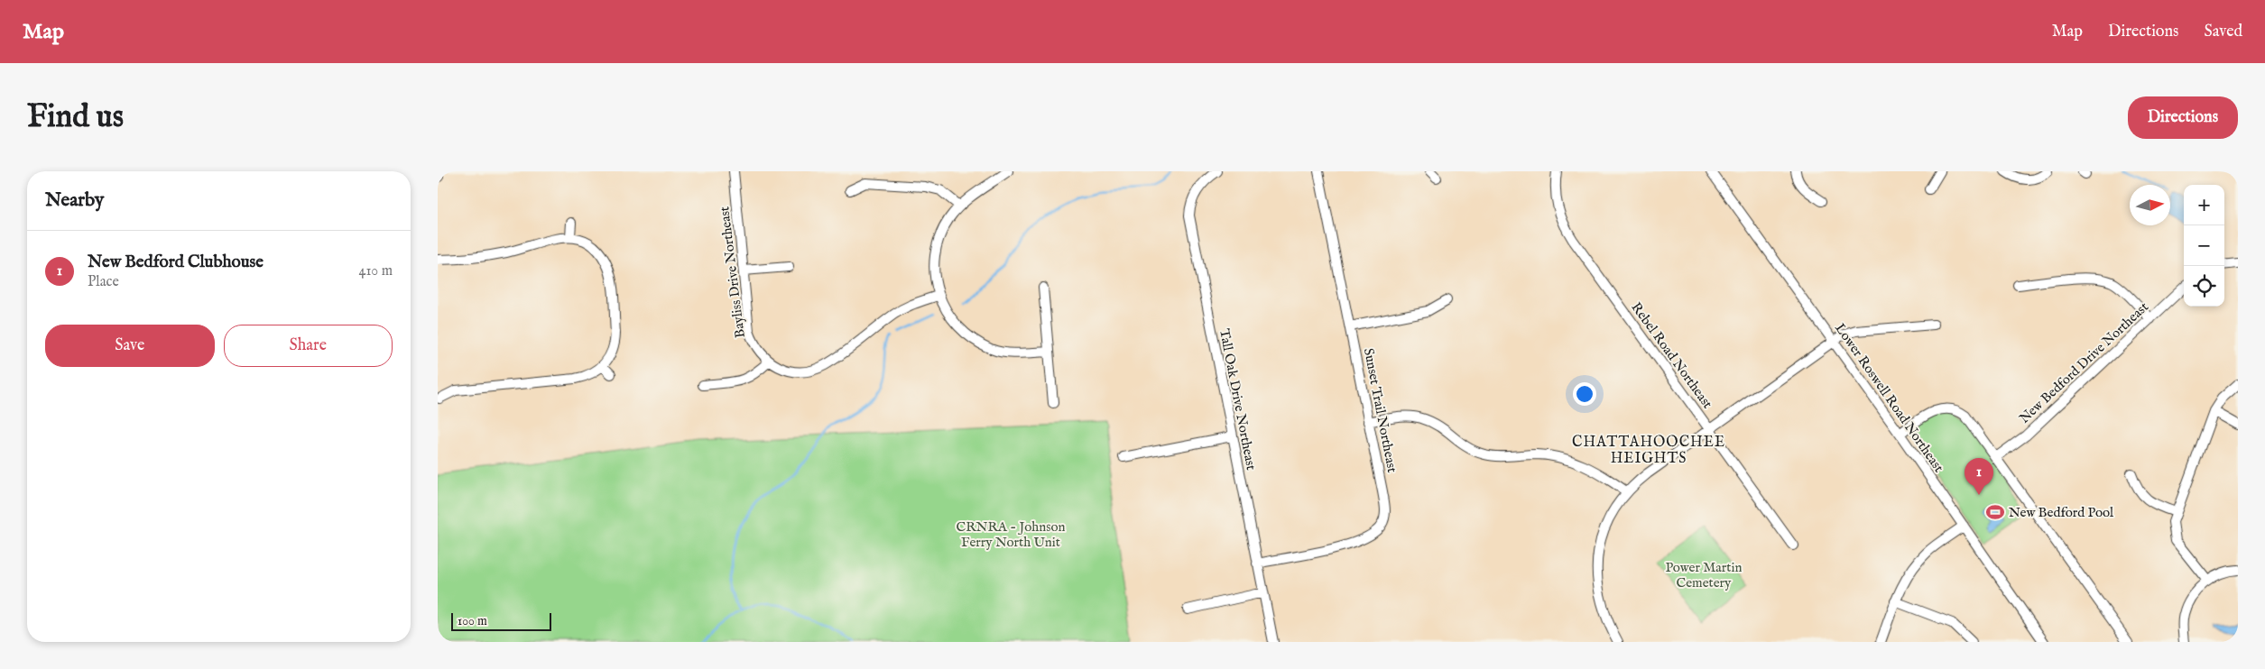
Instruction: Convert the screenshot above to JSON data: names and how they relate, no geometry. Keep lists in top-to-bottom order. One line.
{"streets":{"street":["Bayliss Drive Northeast","Rebel Road Northeast","New Bedford Drive Northeast","Lower Roswell Road Northeast","Tall Oak Drive Northeast","Sunset Trail Northeast"]},"crossings":[["Tall Oak Drive Northeast","Sunset Trail Northeast"]],"districts":["CHATTAHOOCHEE HEIGHTS"],"parks":["CRNRA - Johnson Ferry North Unit","Power Martin Cemetery"],"places":{"sports":["New Bedford Pool"]},"scale_bar":"100 m","north":"right","page":{"header":"Map","nav":["Map","Directions","Saved"],"buttons":["Directions",["Save","Share"]],"title":"Find us","heading":"Nearby","map_buttons":["+","−"],"list":[{"mark":"1","name":"New Bedford Clubhouse","note":"Place","value":"410 m"}],"pins":"1","scale":"100 m"}}
